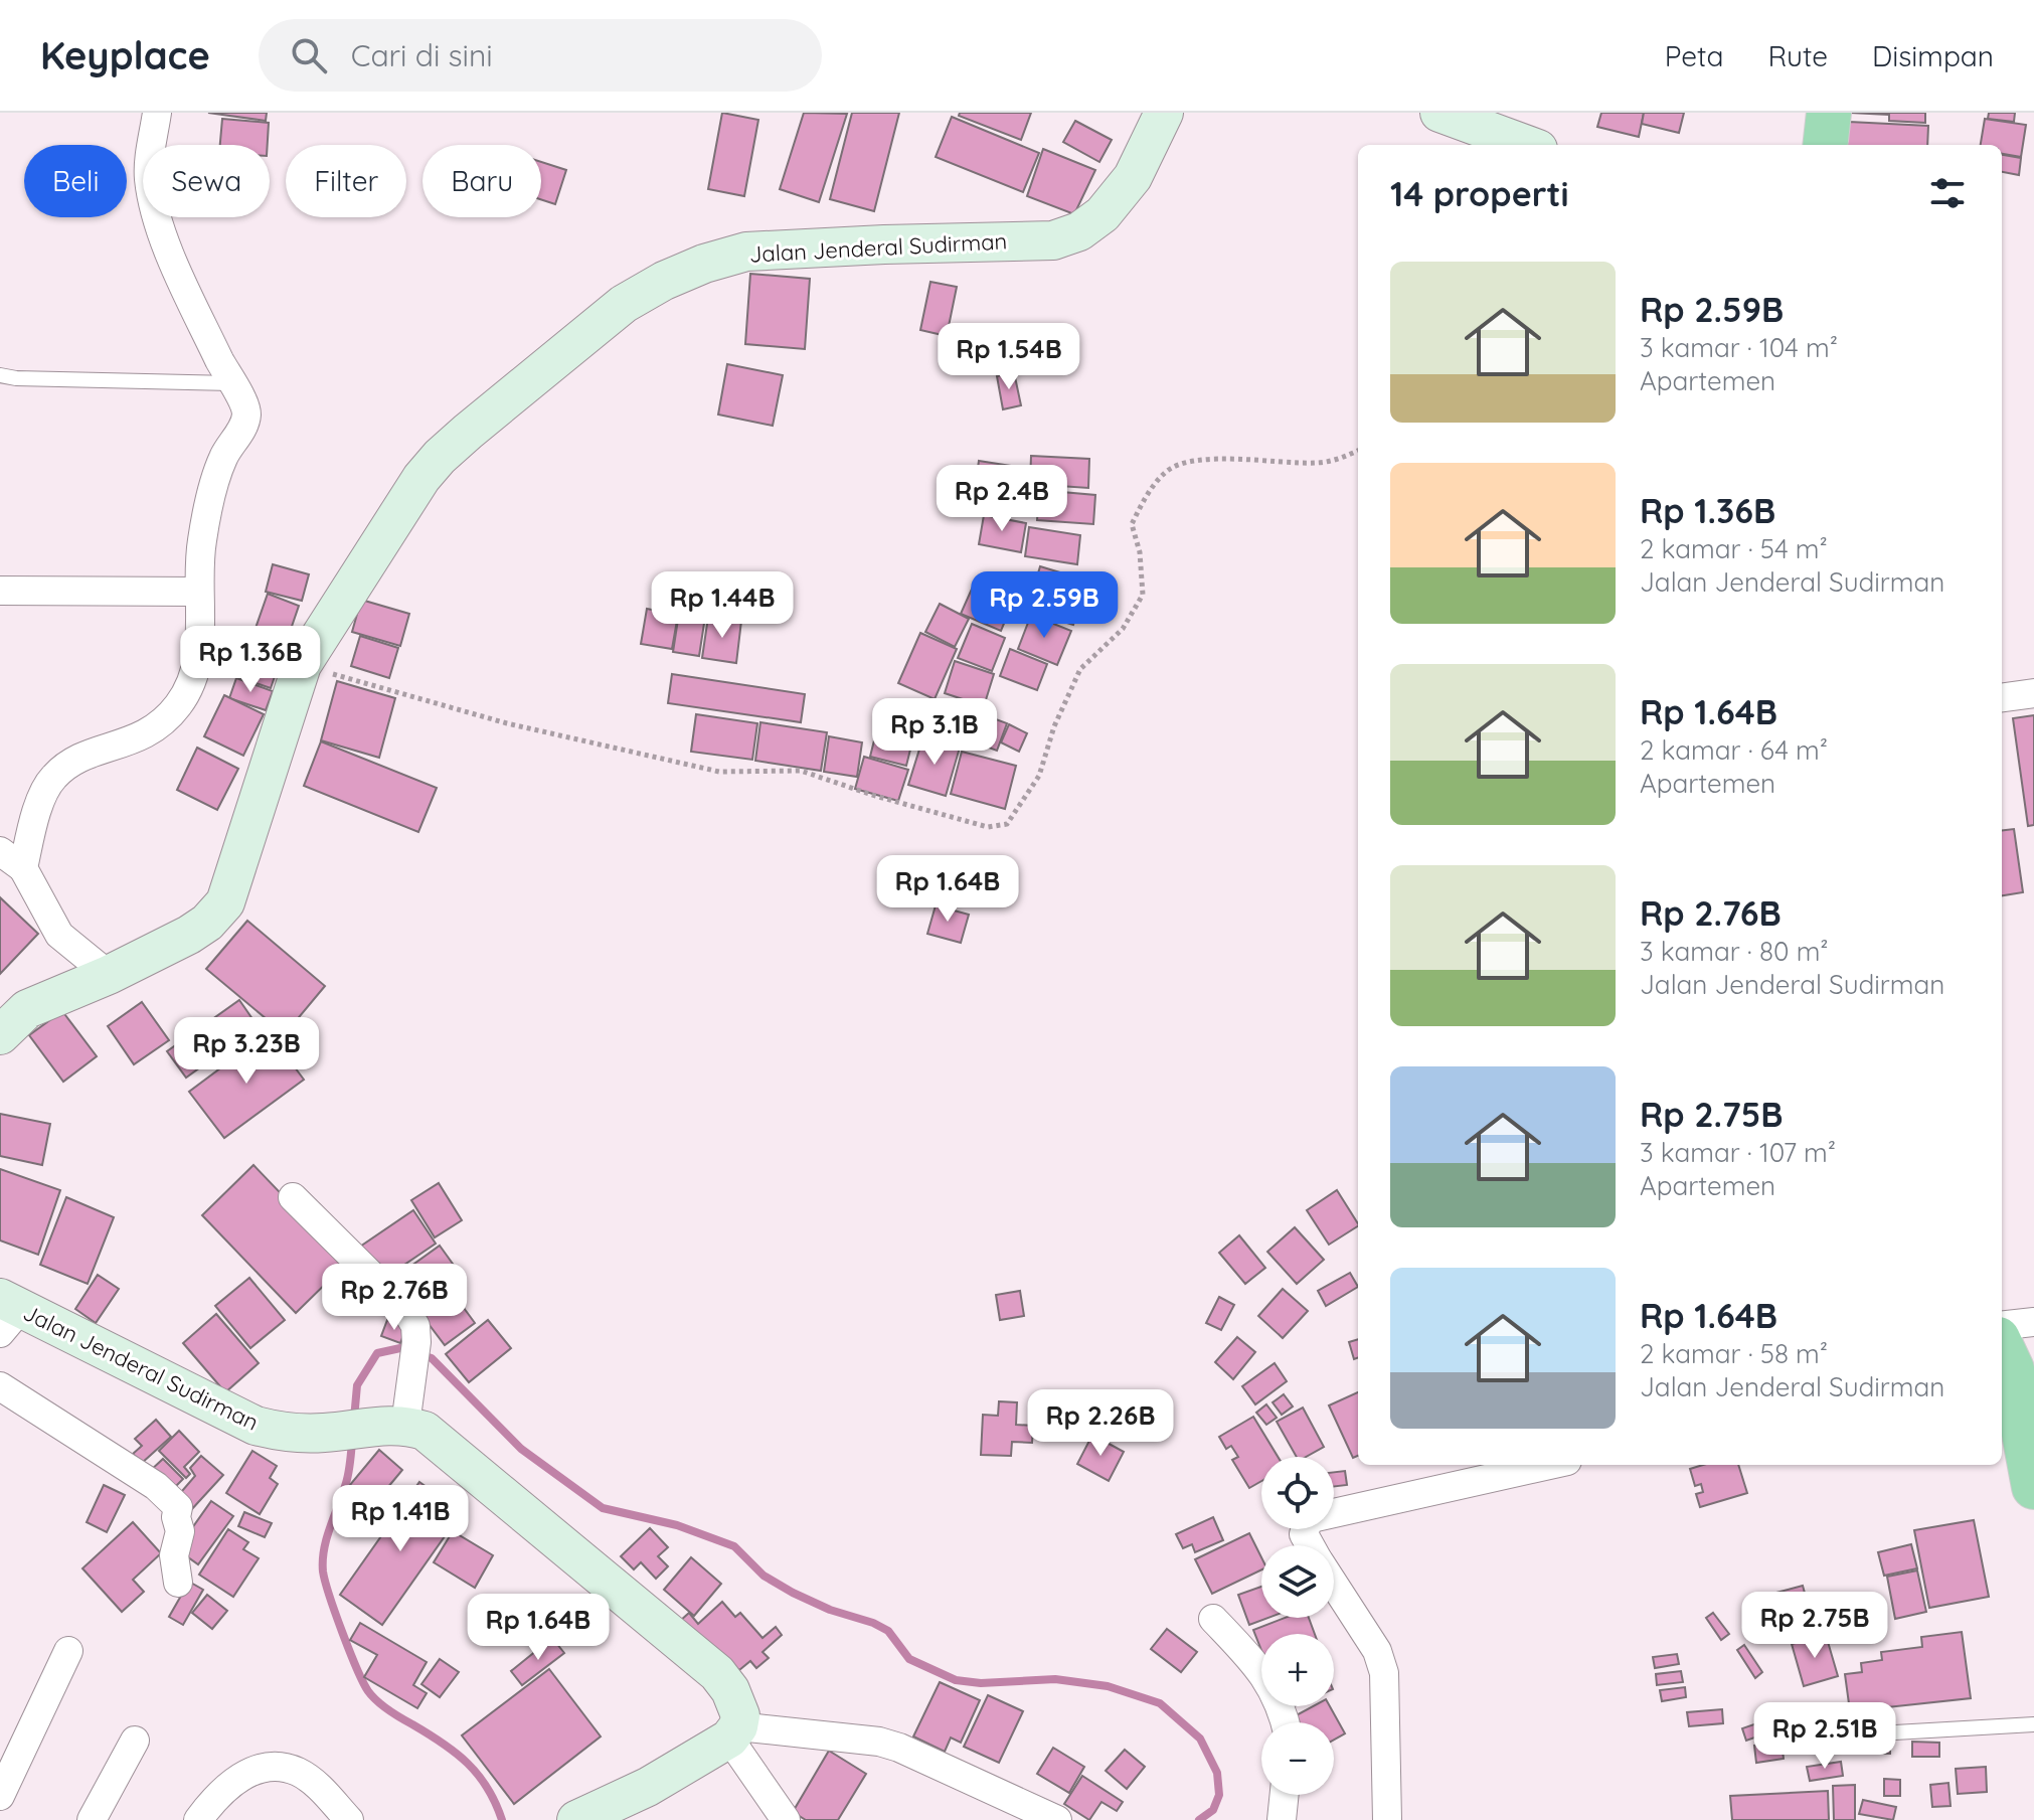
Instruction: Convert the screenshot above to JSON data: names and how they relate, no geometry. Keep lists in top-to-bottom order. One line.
{"streets":{"main road":["Jalan Jenderal Sudirman"]},"page":{"header":"Keyplace","search":"Cari di sini","nav":["Peta","Rute","Disimpan"],"chip":["Beli","Sewa","Filter","Baru"],"heading":"14 properti","list":[{"name":"Rp 2.59B","note":"3 kamar · 104 m² · Apartemen"},{"name":"Rp 1.36B","note":"2 kamar · 54 m² · Jalan Jenderal Sudirman"},{"name":"Rp 1.64B","note":"2 kamar · 64 m² · Apartemen"},{"name":"Rp 2.76B","note":"3 kamar · 80 m² · Jalan Jenderal Sudirman"},{"name":"Rp 2.75B","note":"3 kamar · 107 m² · Apartemen"},{"name":"Rp 1.64B","note":"2 kamar · 58 m² · Jalan Jenderal Sudirman"}],"price":["Rp 1.54B","Rp 2.4B","Rp 1.44B","Rp 2.59B","Rp 1.36B","Rp 3.1B","Rp 1.64B","Rp 3.23B","Rp 2.76B","Rp 2.26B","Rp 1.41B","Rp 2.75B","Rp 1.64B","Rp 2.51B"],"map_buttons":["+","−"]}}
